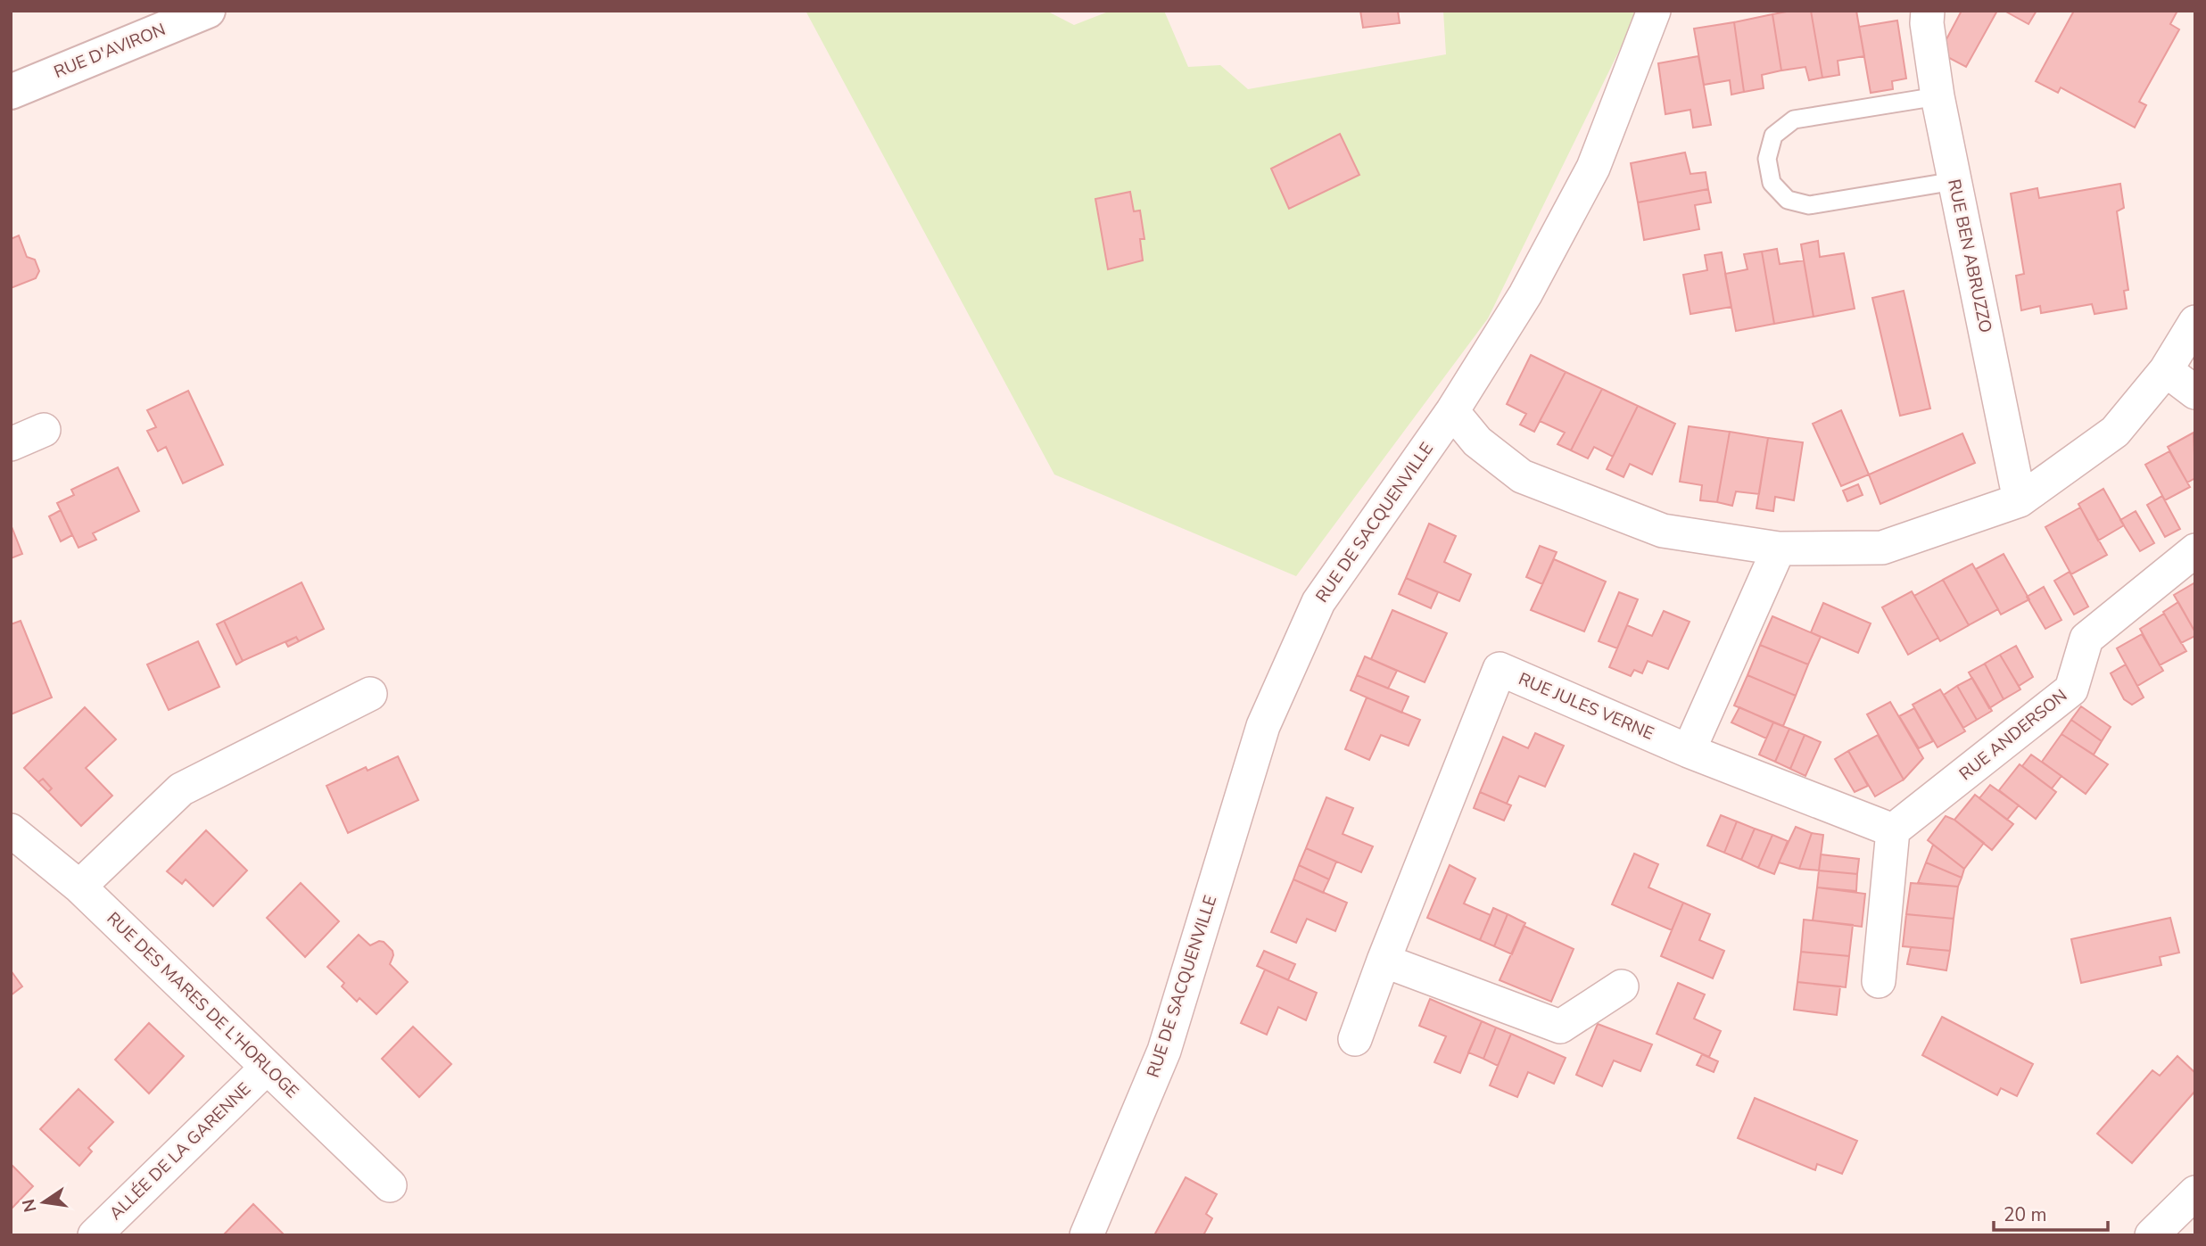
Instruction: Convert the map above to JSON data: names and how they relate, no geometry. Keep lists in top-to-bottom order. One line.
{"streets":{"street":["RUE D'AVIRON","RUE BEN ABRUZZO","RUE DE SACQUENVILLE","RUE JULES VERNE","RUE ANDERSON","RUE DES MARES DE L'HORLOGE","ALLÉE DE LA GARENNE"]},"crossings":[["RUE DES MARES DE L'HORLOGE","ALLÉE DE LA GARENNE"]],"scale_bar":"20 m","north":"left"}
